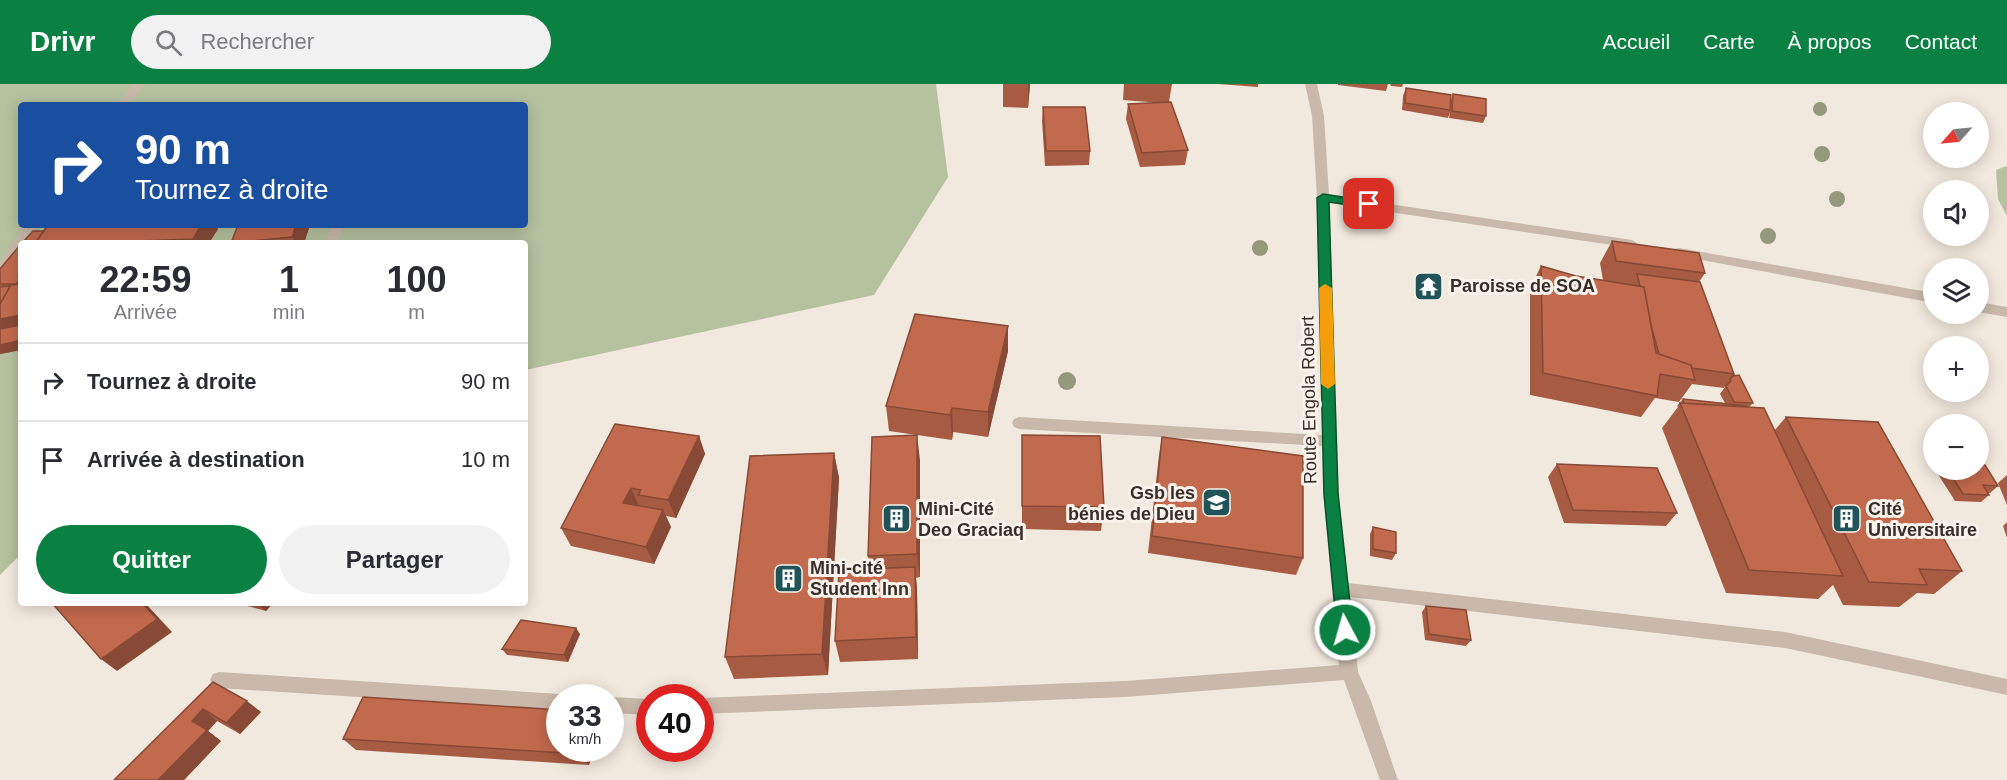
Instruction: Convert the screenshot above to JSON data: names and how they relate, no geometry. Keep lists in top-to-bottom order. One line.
{"streets":{"street":["Route Engola Robert"]},"places":{"temple":["Paroisse de SOA"],"school or university":["Gsb les bénies de Dieu"],"building":["Mini-Cité Deo Graciaq","Cité Universitaire","Mini-cité Student Inn"]},"north":"bottom left","page":{"header":"Drivr","search":"Rechercher","nav":["Accueil","Carte","À propos","Contact"],"map_buttons":["+","−"],"turn":["90 m","Tournez à droite"],"eta":["22:59","Arrivée","1","min","100","m"],"list":[{"name":"Tournez à droite","value":"90 m"},{"name":"Arrivée à destination","value":"10 m"}],"buttons":["Quitter","Partager"],"speed":"33 km/h","limit":"40"}}
